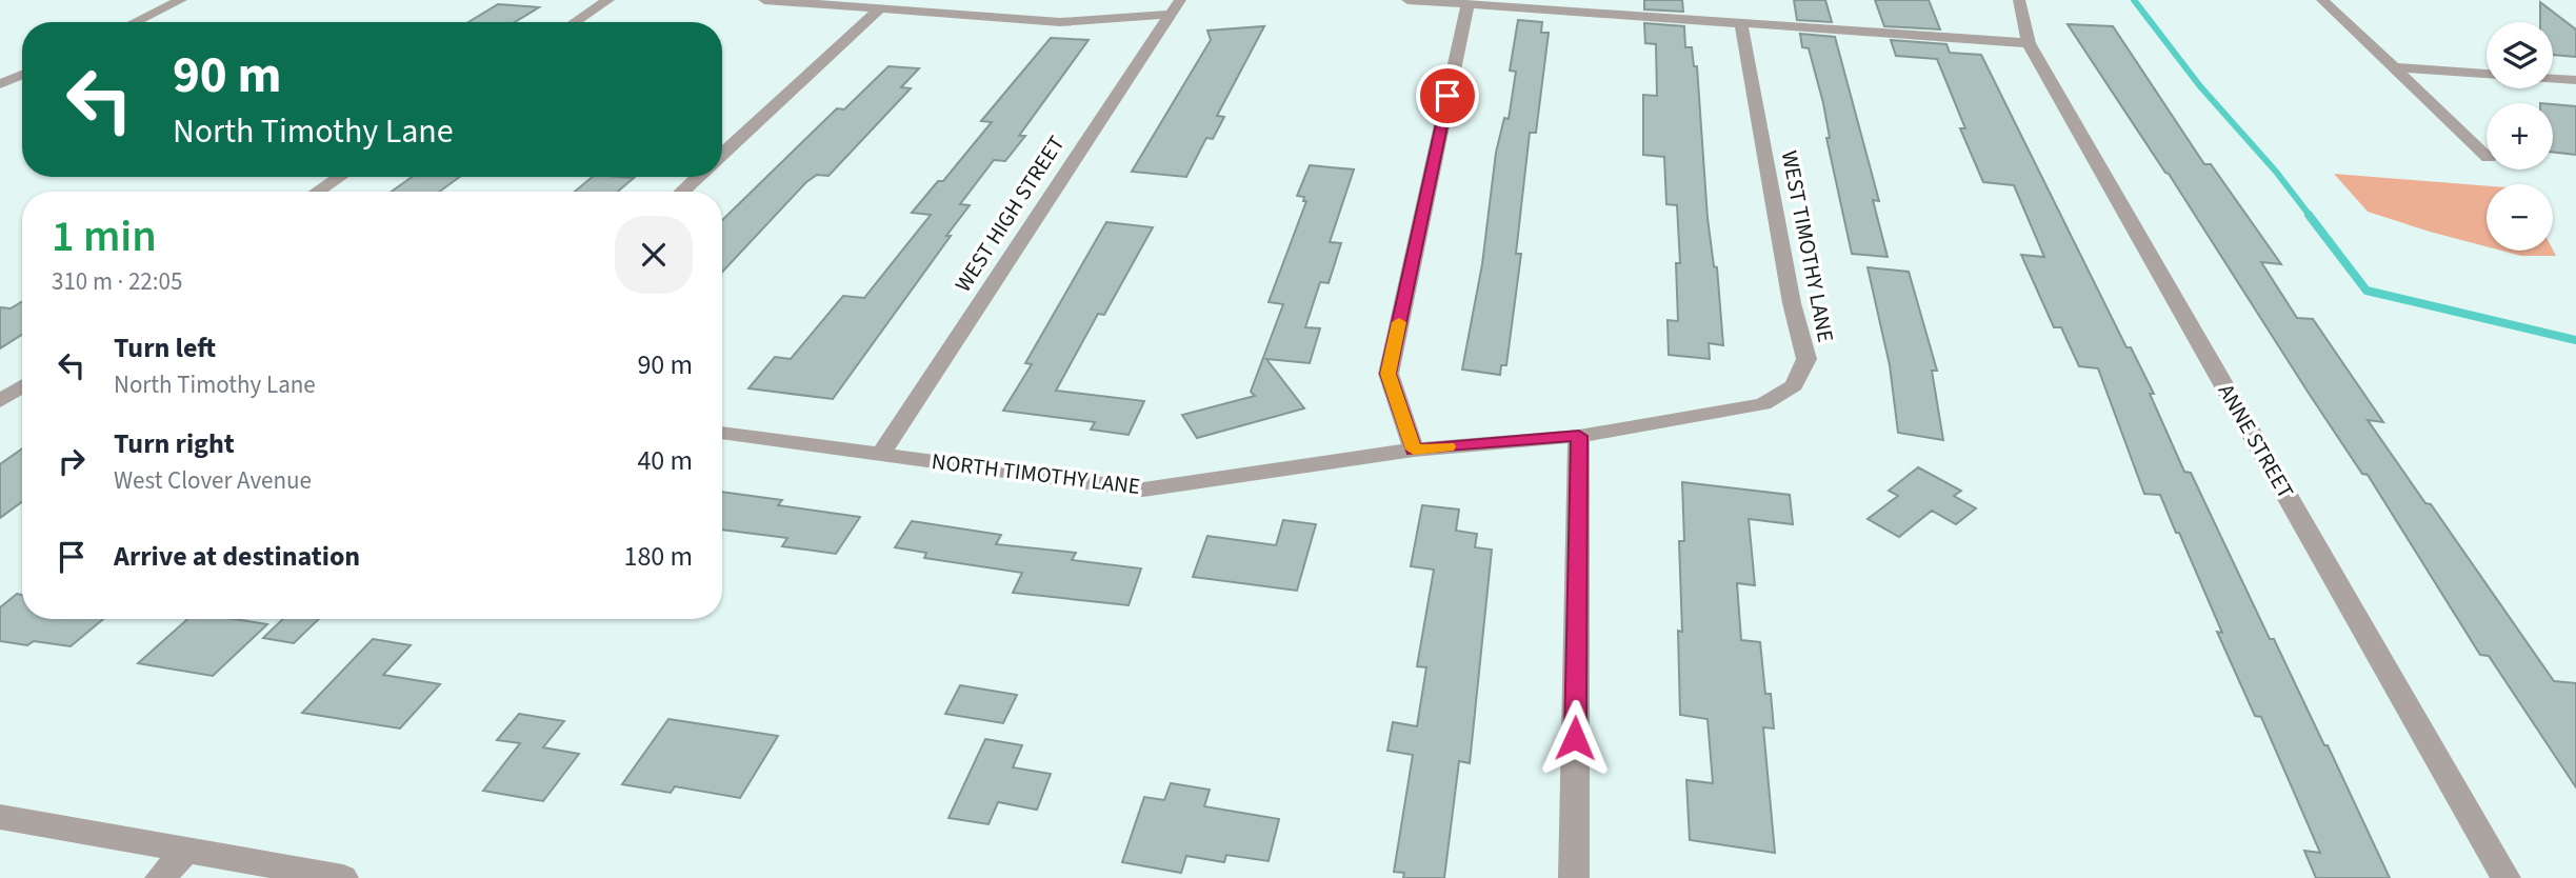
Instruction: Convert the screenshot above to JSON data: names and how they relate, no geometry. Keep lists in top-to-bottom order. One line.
{"streets":{"street":["WEST HIGH STREET","WEST TIMOTHY LANE","ANNE STREET","NORTH TIMOTHY LANE"]},"crossings":[["WEST HIGH STREET","NORTH TIMOTHY LANE"],["WEST TIMOTHY LANE","NORTH TIMOTHY LANE"]],"page":{"map_buttons":["+","−"],"turn":["90 m","North Timothy Lane"],"heading":["1 min","310 m · 22:05"],"list":[{"name":"Turn left","note":"North Timothy Lane","value":"90 m"},{"name":"Turn right","note":"West Clover Avenue","value":"40 m"},{"name":"Arrive at destination","value":"180 m"}]}}
